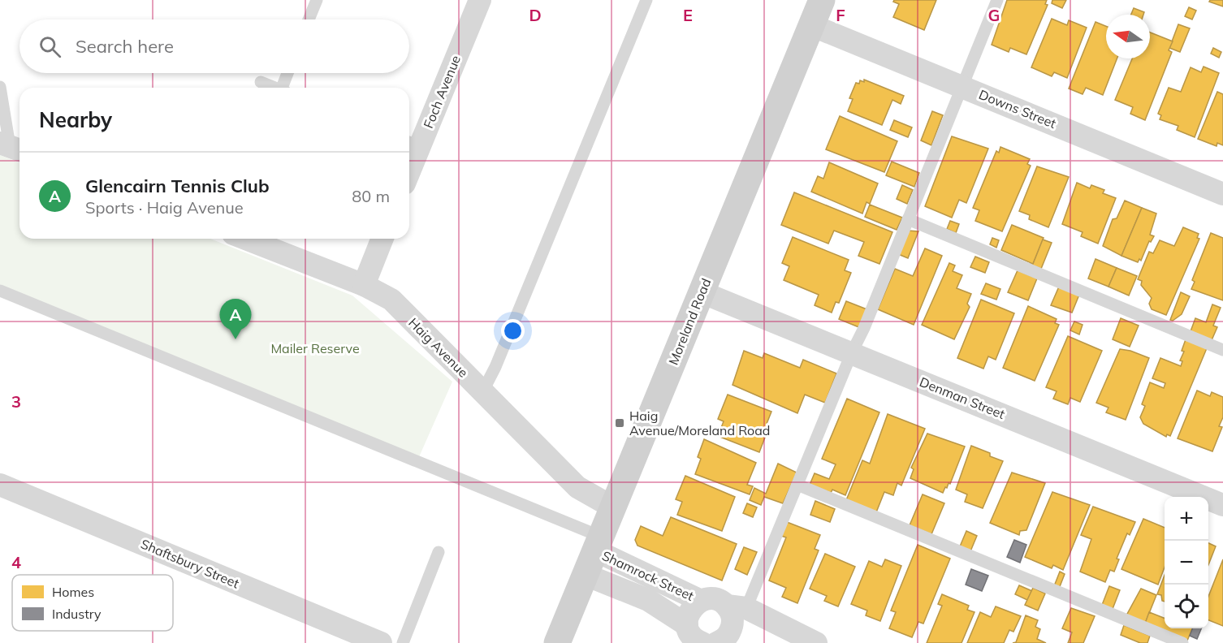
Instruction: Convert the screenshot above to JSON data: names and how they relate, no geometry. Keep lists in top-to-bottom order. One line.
{"streets":{"main road":["Moreland Road"],"street":["Foch Avenue","Downs Street","Haig Avenue","Denman Street","Shaftsbury Street","Shamrock Street"]},"crossings":[["Downs Street","Moreland Road"],["Moreland Road","Haig Avenue"],["Moreland Road","Denman Street"],["Moreland Road","Shamrock Street"]],"parks":["Mailer Reserve"],"places":{"transit":["Haig Avenue/Moreland Road"]},"legend":["Homes","Industry"],"north":"left","page":{"search":"Search here","heading":"Nearby","list":[{"mark":"A","name":"Glencairn Tennis Club","note":"Sports · Haig Avenue","value":"80 m"}],"pins":"A","map_buttons":["+","−"]},"grid":{"columns":["D","E","F","G"],"rows":["3","4"]}}
